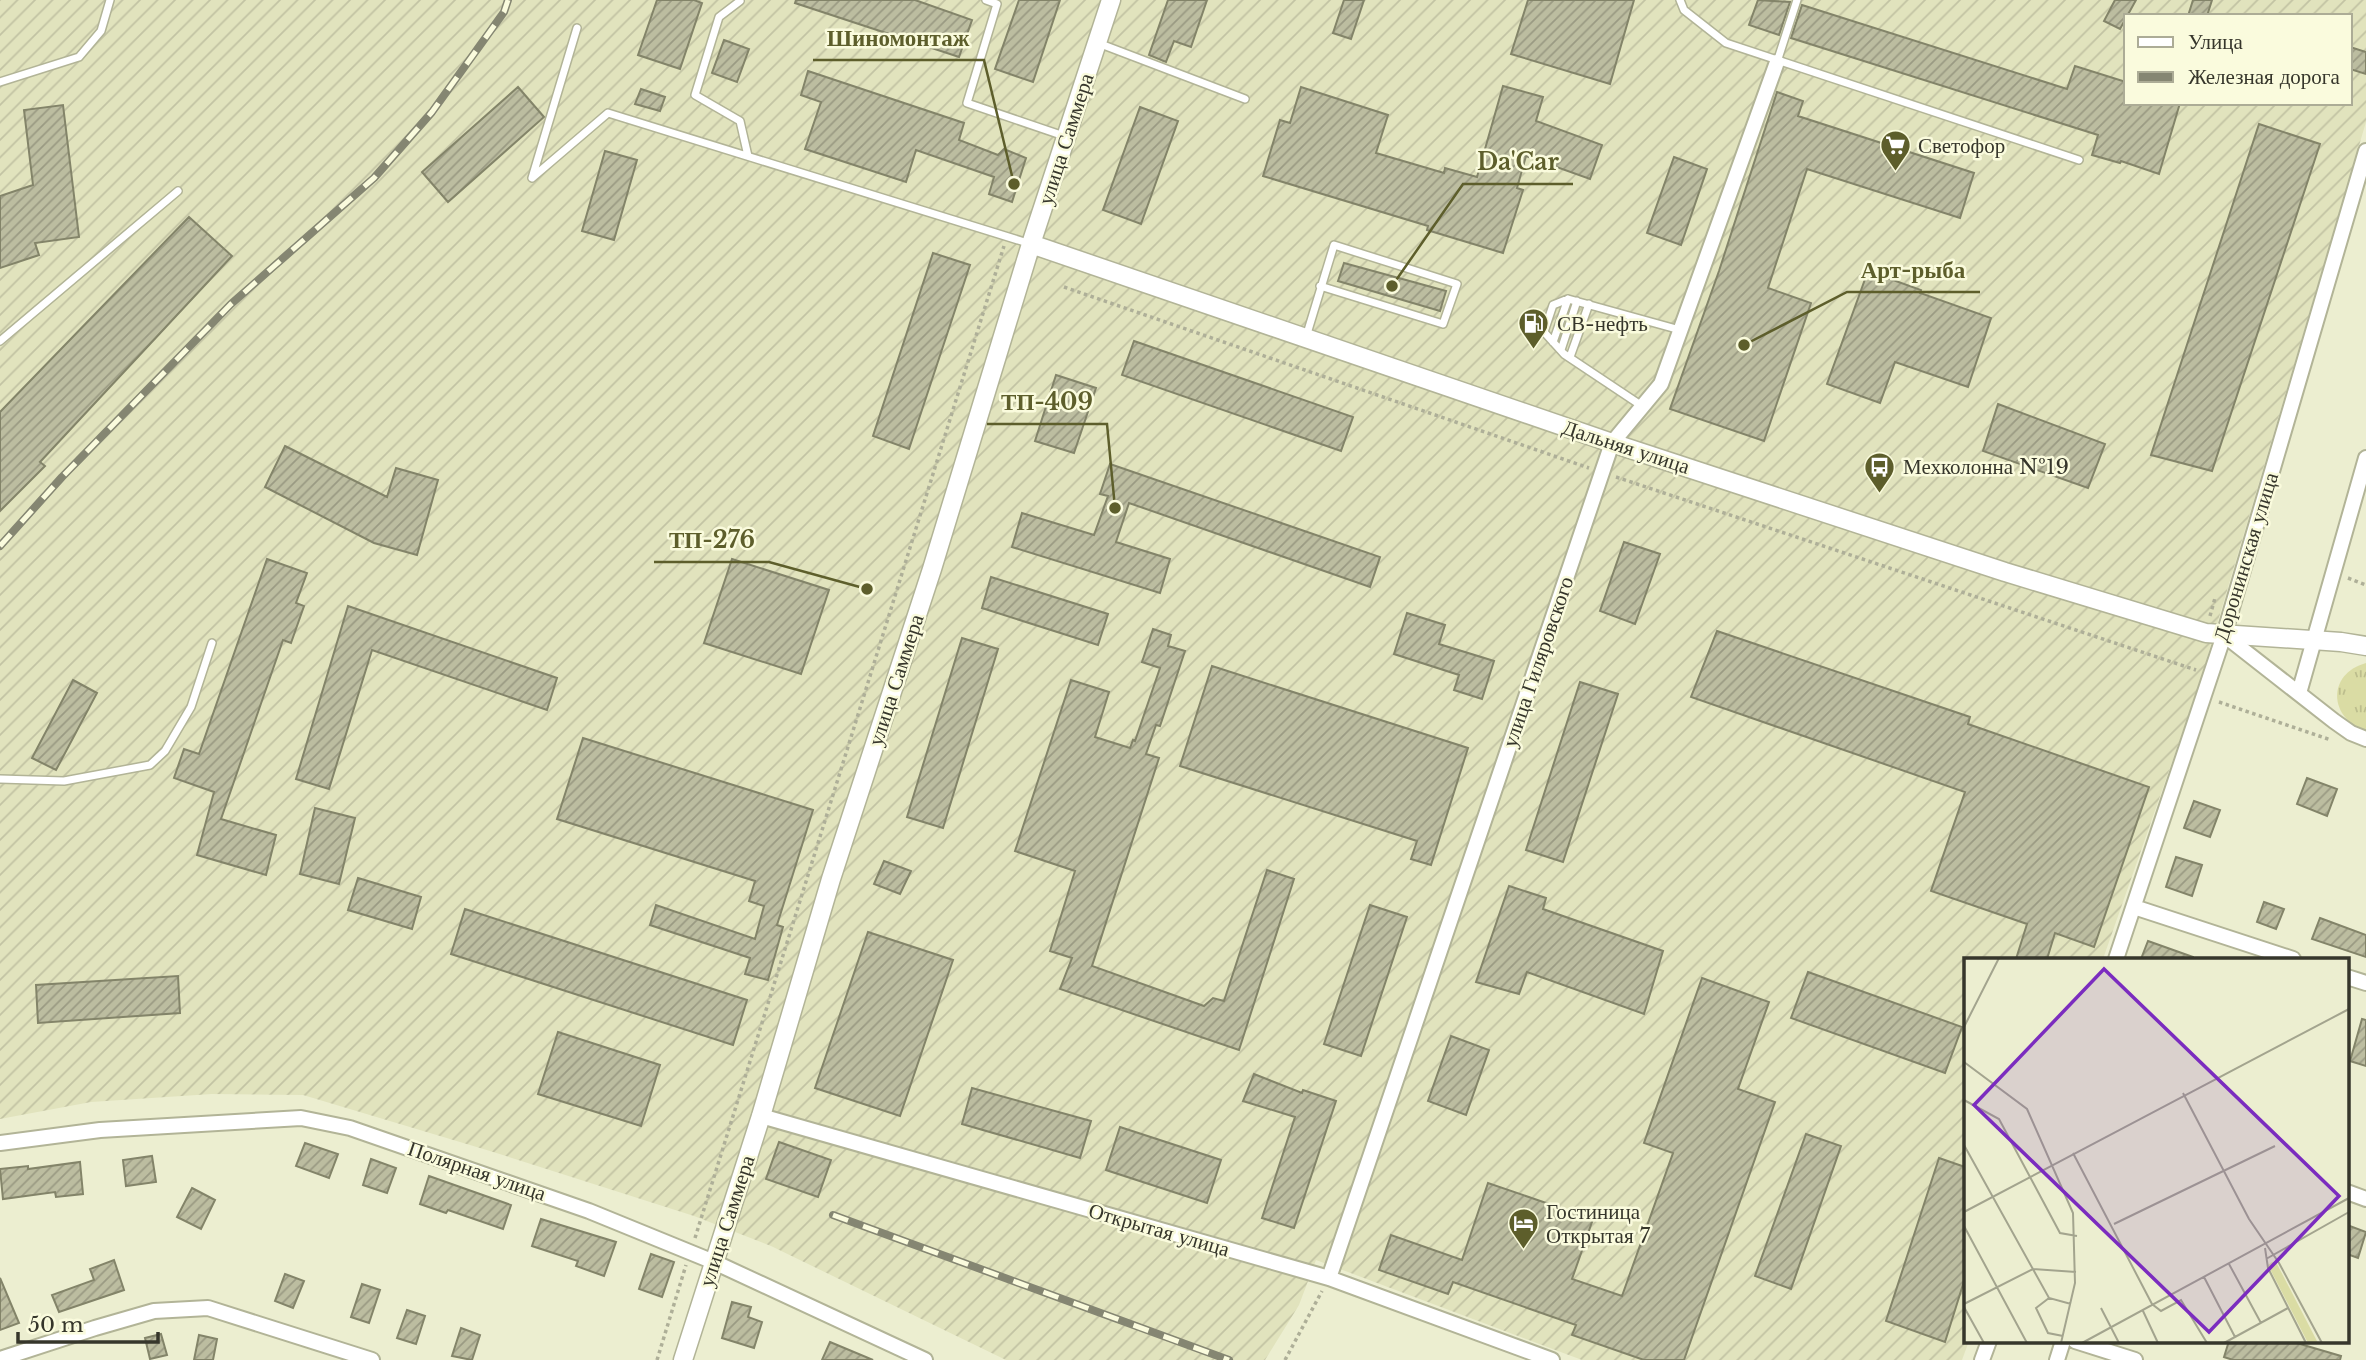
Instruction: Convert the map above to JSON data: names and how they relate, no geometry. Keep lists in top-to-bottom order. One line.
{"streets":{"street":["улица Саммера","Дальняя улица","Доронинская улица","улица Гиляровского","Полярная улица","Открытая улица"]},"crossings":[["улица Саммера","Дальняя улица"],["улица Саммера","Полярная улица"],["улица Саммера","Открытая улица"],["Дальняя улица","Доронинская улица"],["Дальняя улица","улица Гиляровского"],["улица Гиляровского","Открытая улица"]],"places":{"supermarket":["Светофор"],"other":["Шиномонтаж","Da'Car","Арт-рыба","ТП-409","ТП-276"],"fuel station":["СВ-нефть"],"bus stop":["Мехколонна №19"],"hotel":["Гостиница Открытая 7"]},"legend":["Улица","Железная дорога"],"scale_bar":"50 m"}
